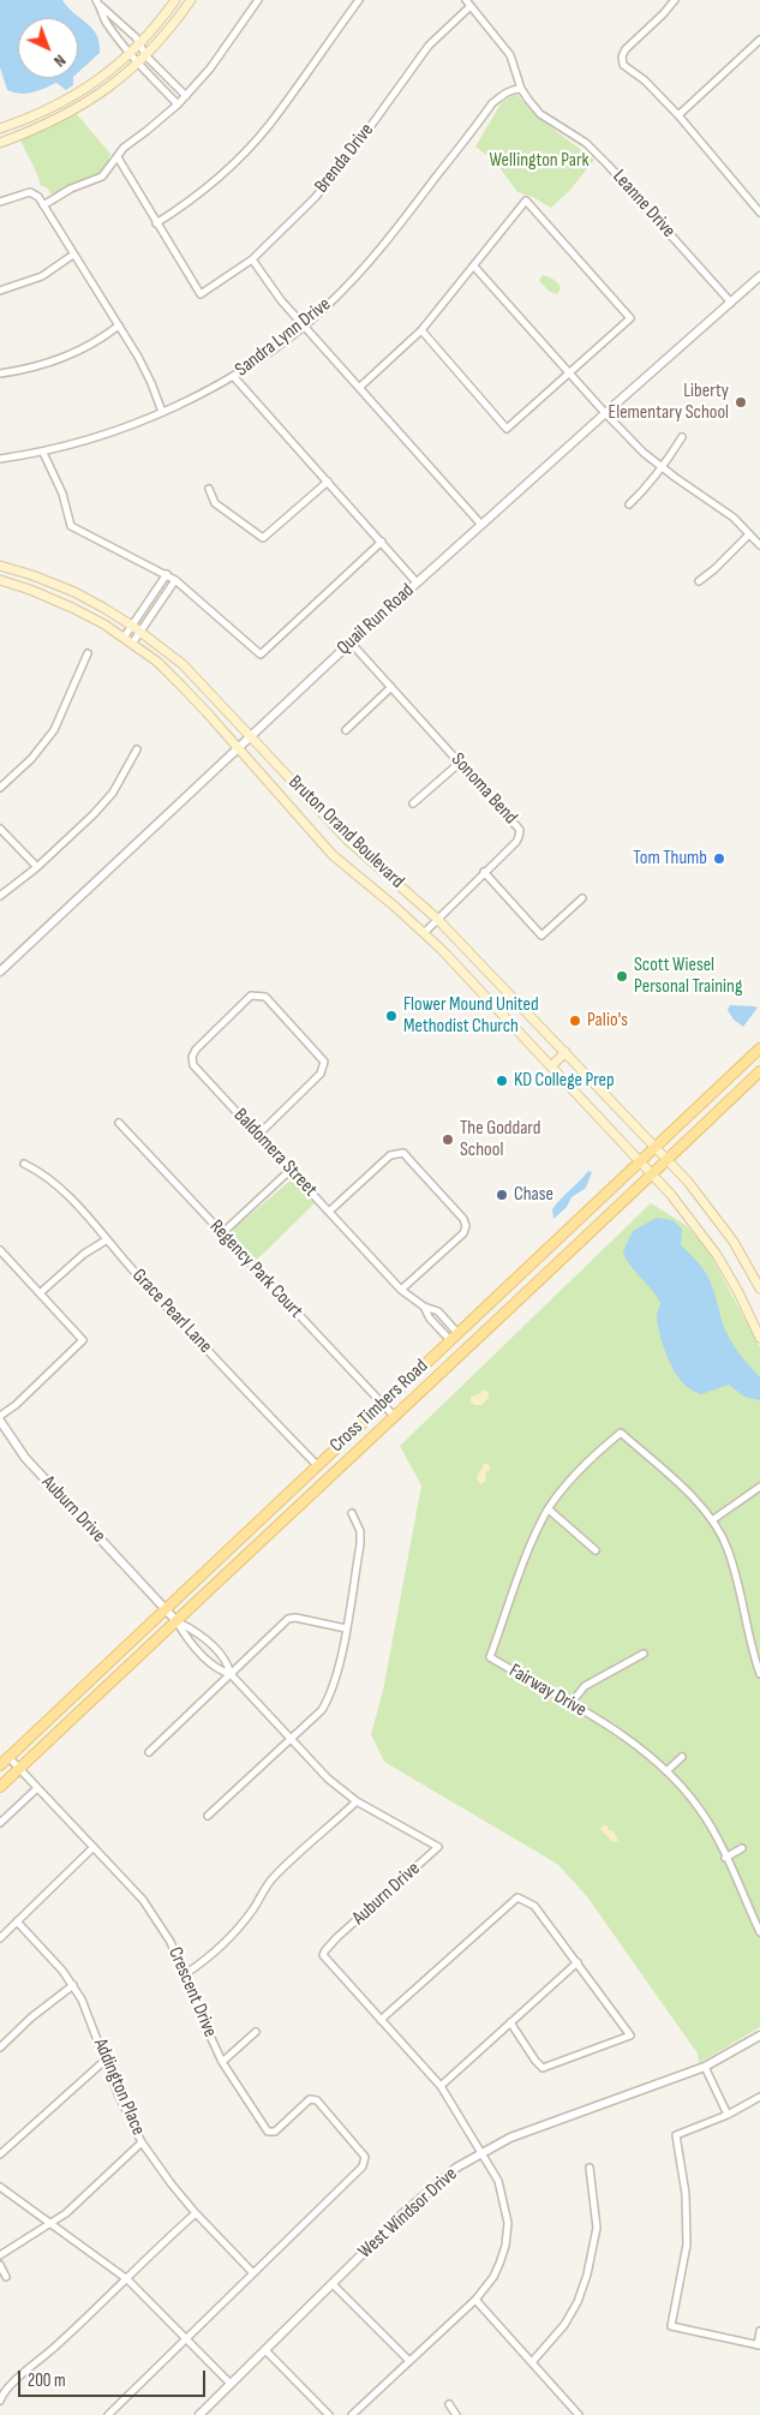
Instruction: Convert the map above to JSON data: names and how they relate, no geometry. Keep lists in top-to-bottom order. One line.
{"streets":{"main road":["Bruton Orand Boulevard","Cross Timbers Road"],"street":["Brenda Drive","Leanne Drive","Sandra Lynn Drive","Quail Run Road","Sonoma Bend","Baldomera Street","Regency Park Court","Grace Pearl Lane","Auburn Drive","Fairway Drive","Crescent Drive","Addington Place","West Windsor Drive"]},"crossings":[["Brenda Drive","Leanne Drive"],["Leanne Drive","Sandra Lynn Drive"],["Leanne Drive","Quail Run Road"],["Quail Run Road","Sonoma Bend"],["Quail Run Road","Bruton Orand Boulevard"],["Sonoma Bend","Bruton Orand Boulevard"],["Bruton Orand Boulevard","Cross Timbers Road"],["Baldomera Street","Cross Timbers Road"],["Regency Park Court","Cross Timbers Road"],["Grace Pearl Lane","Cross Timbers Road"],["Cross Timbers Road","Auburn Drive"],["Cross Timbers Road","Crescent Drive"],["Auburn Drive","West Windsor Drive"],["Crescent Drive","Addington Place"]],"parks":["Wellington Park"],"places":["Liberty Elementary School","Tom Thumb","Scott Wiesel Personal Training","Flower Mound United Methodist Church","Palio's","KD College Prep","The Goddard School","Chase"],"scale_bar":"200 m","north":"bottom right"}
